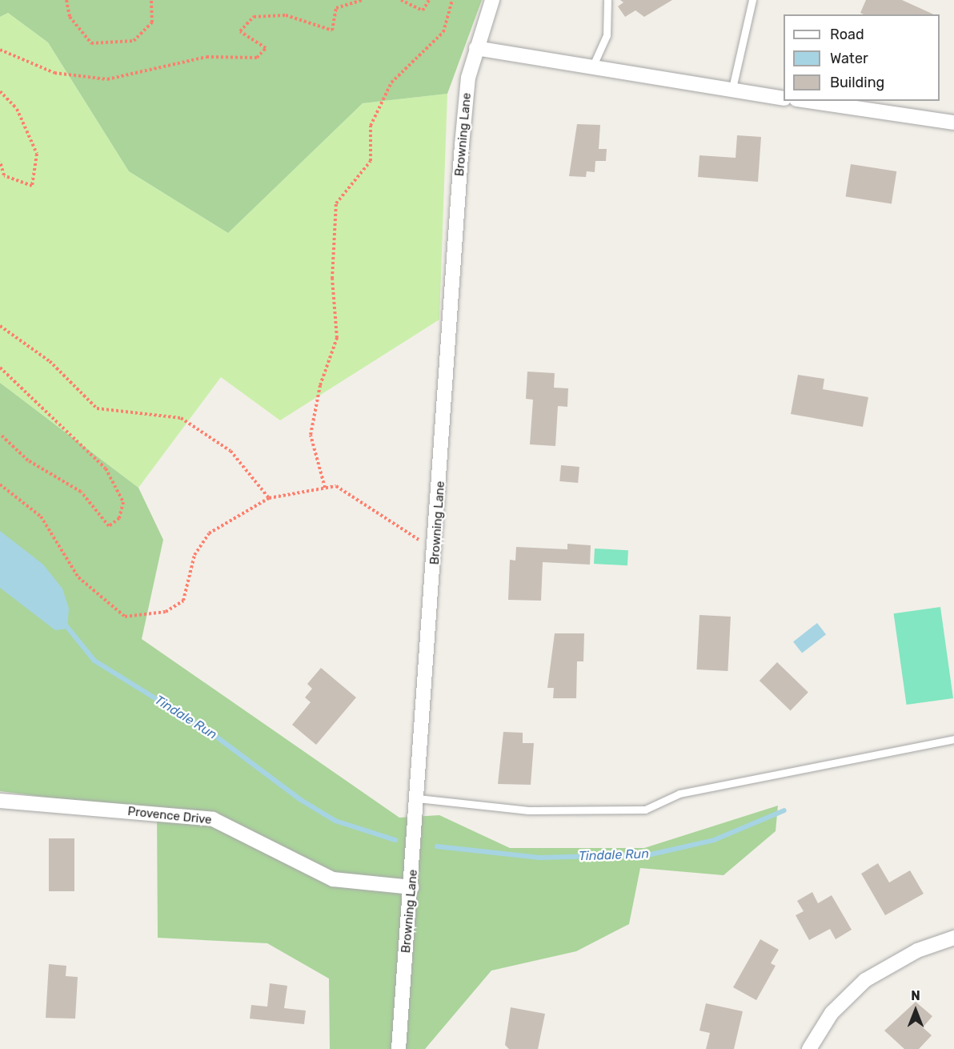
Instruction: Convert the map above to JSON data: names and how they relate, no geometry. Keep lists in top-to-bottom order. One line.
{"streets":{"street":["Browning Lane","Provence Drive"]},"crossings":[["Browning Lane","Provence Drive"]],"water":["Tindale Run"],"legend":["Road","Water","Building"],"north":"top"}
